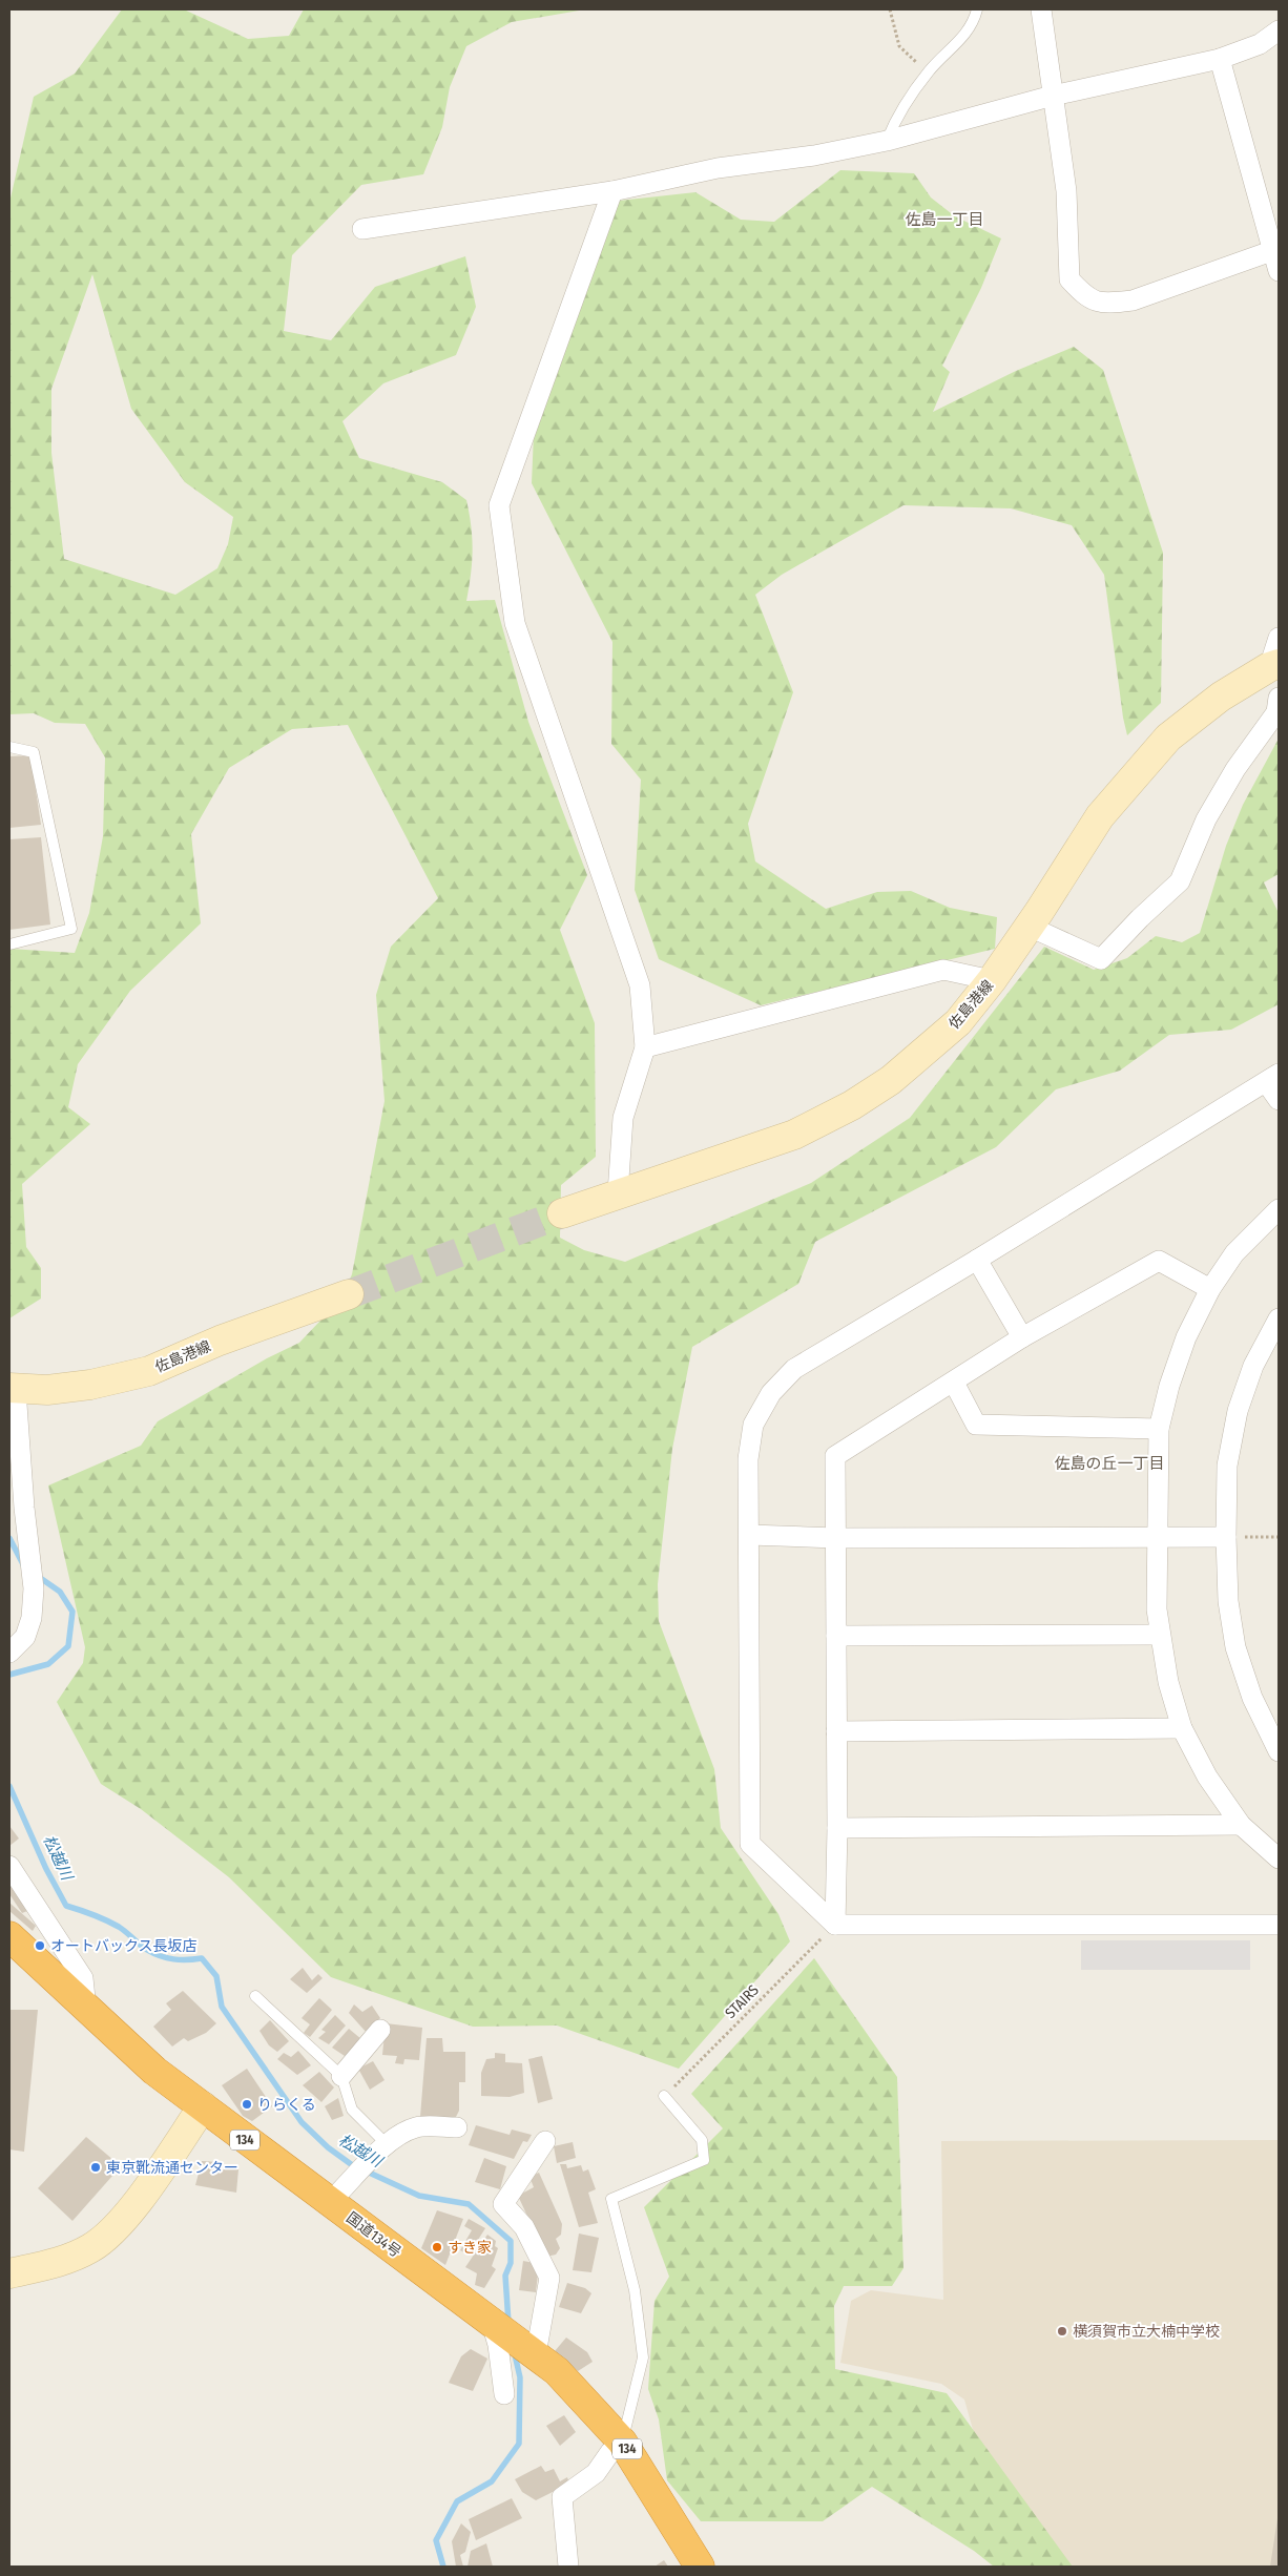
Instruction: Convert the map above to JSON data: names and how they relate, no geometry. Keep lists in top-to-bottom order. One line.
{"streets":{"highway":["134","国道134号"],"main road":["佐島港線"],"path":["STAIRS"]},"districts":["佐島一丁目","佐島の丘一丁目"],"water":["松越川"],"places":["オートバックス長坂店","りらくる","東京靴流通センター","すき家","横須賀市立大楠中学校"]}
